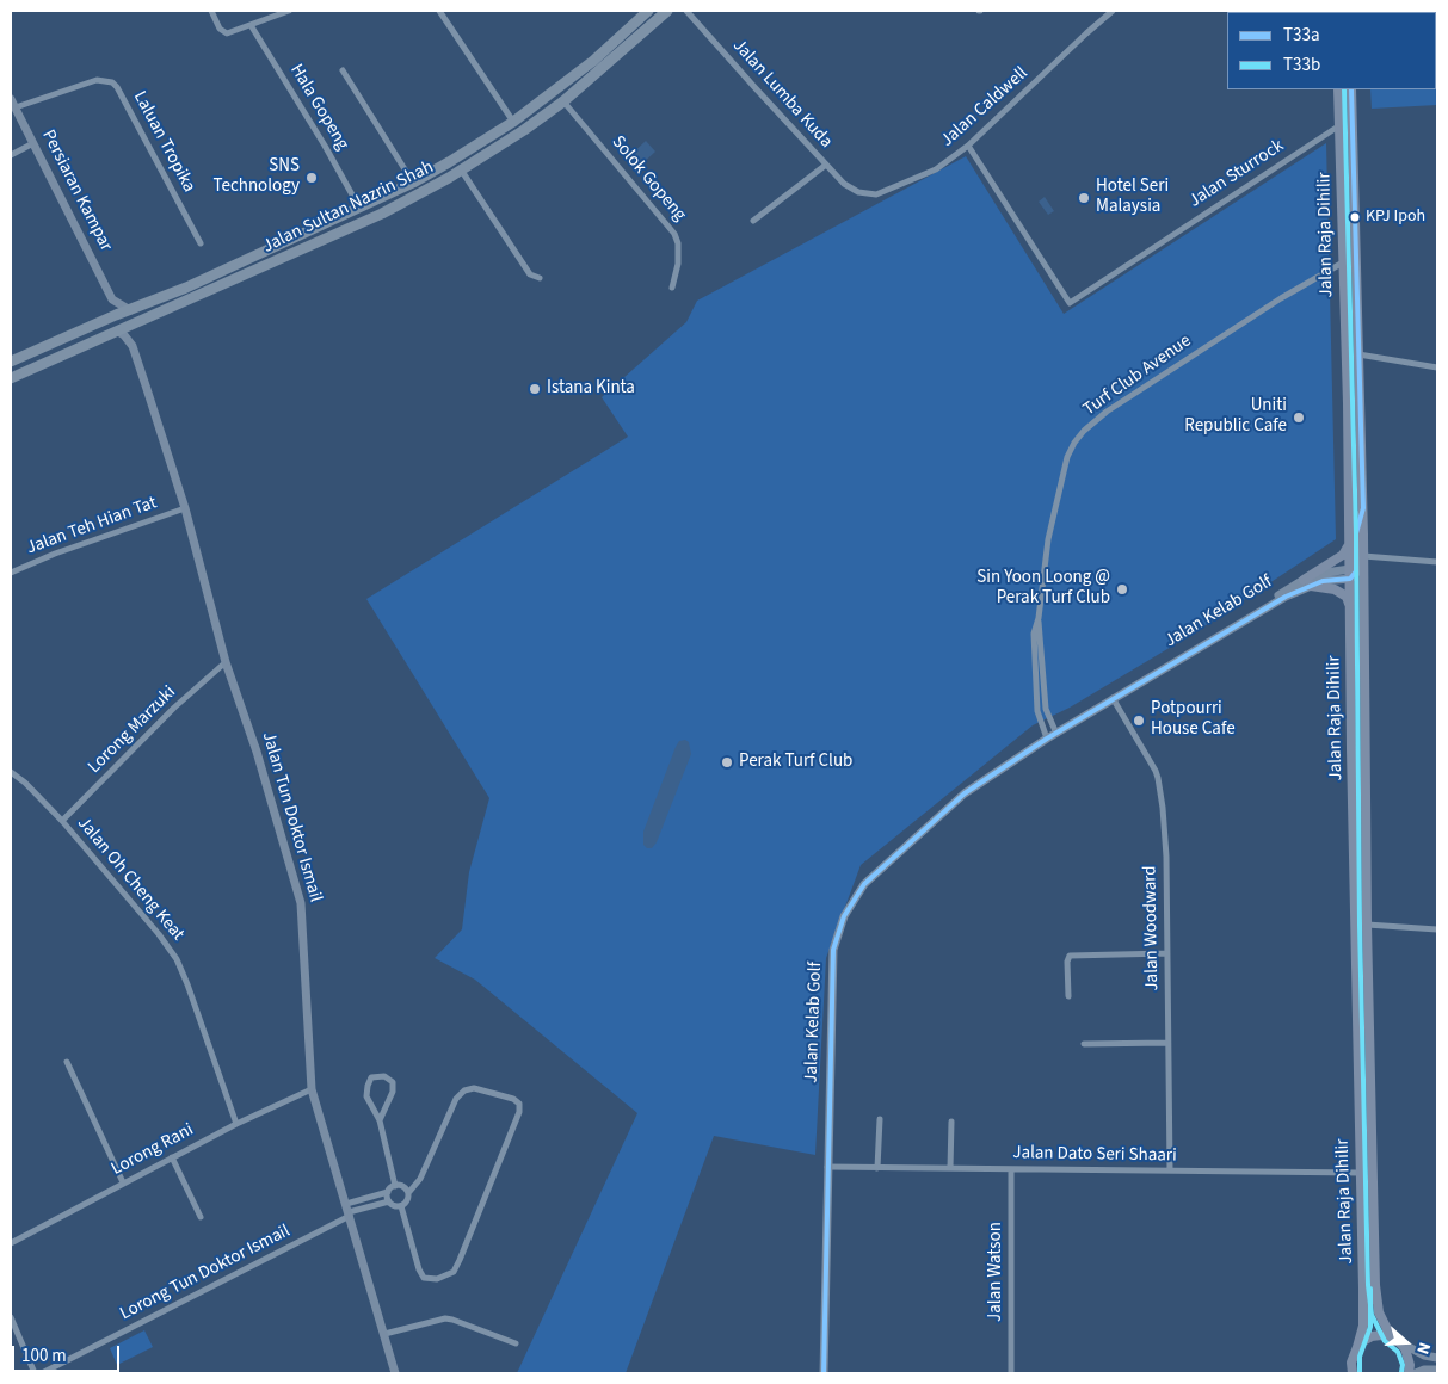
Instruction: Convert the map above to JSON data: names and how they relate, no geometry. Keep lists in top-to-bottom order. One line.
{"streets":{"highway":["Jalan Sultan Nazrin Shah"],"main road":["Jalan Raja Dihilir"],"street":["Jalan Lumba Kuda","Hala Gopeng","Jalan Caldwell","Laluan Tropika","Jalan Sturrock","Solok Gopeng","Persiaran Kampar","Turf Club Avenue","Jalan Teh Hian Tat","Jalan Kelab Golf","Lorong Marzuki","Jalan Tun Doktor Ismail","Jalan Oh Cheng Keat","Jalan Woodward","Lorong Rani","Jalan Dato Seri Shaari","Jalan Watson","Lorong Tun Doktor Ismail"]},"crossings":[["Jalan Lumba Kuda","Jalan Caldwell"],["Hala Gopeng","Jalan Sultan Nazrin Shah"],["Jalan Caldwell","Jalan Sturrock"],["Laluan Tropika","Persiaran Kampar"],["Jalan Sturrock","Jalan Raja Dihilir"],["Solok Gopeng","Jalan Sultan Nazrin Shah"],["Persiaran Kampar","Jalan Sultan Nazrin Shah"],["Jalan Sultan Nazrin Shah","Jalan Tun Doktor Ismail"],["Jalan Raja Dihilir","Turf Club Avenue"],["Jalan Raja Dihilir","Jalan Dato Seri Shaari"],["Turf Club Avenue","Jalan Kelab Golf"],["Jalan Teh Hian Tat","Jalan Tun Doktor Ismail"],["Jalan Kelab Golf","Jalan Woodward"],["Jalan Kelab Golf","Jalan Dato Seri Shaari"],["Lorong Marzuki","Jalan Tun Doktor Ismail"],["Lorong Marzuki","Jalan Oh Cheng Keat"],["Jalan Tun Doktor Ismail","Lorong Rani"],["Jalan Tun Doktor Ismail","Lorong Tun Doktor Ismail"],["Jalan Oh Cheng Keat","Lorong Rani"],["Jalan Woodward","Jalan Dato Seri Shaari"],["Jalan Dato Seri Shaari","Jalan Watson"]],"places":["SNS Technology","Hotel Seri Malaysia","KPJ Ipoh","Istana Kinta","Uniti Republic Cafe","Sin Yoon Loong @ Perak Turf Club","Potpourri House Cafe","Perak Turf Club"],"lines":["transit line T33a","transit line T33b"],"legend":["T33a","T33b"],"scale_bar":"100 m","north":"right"}
